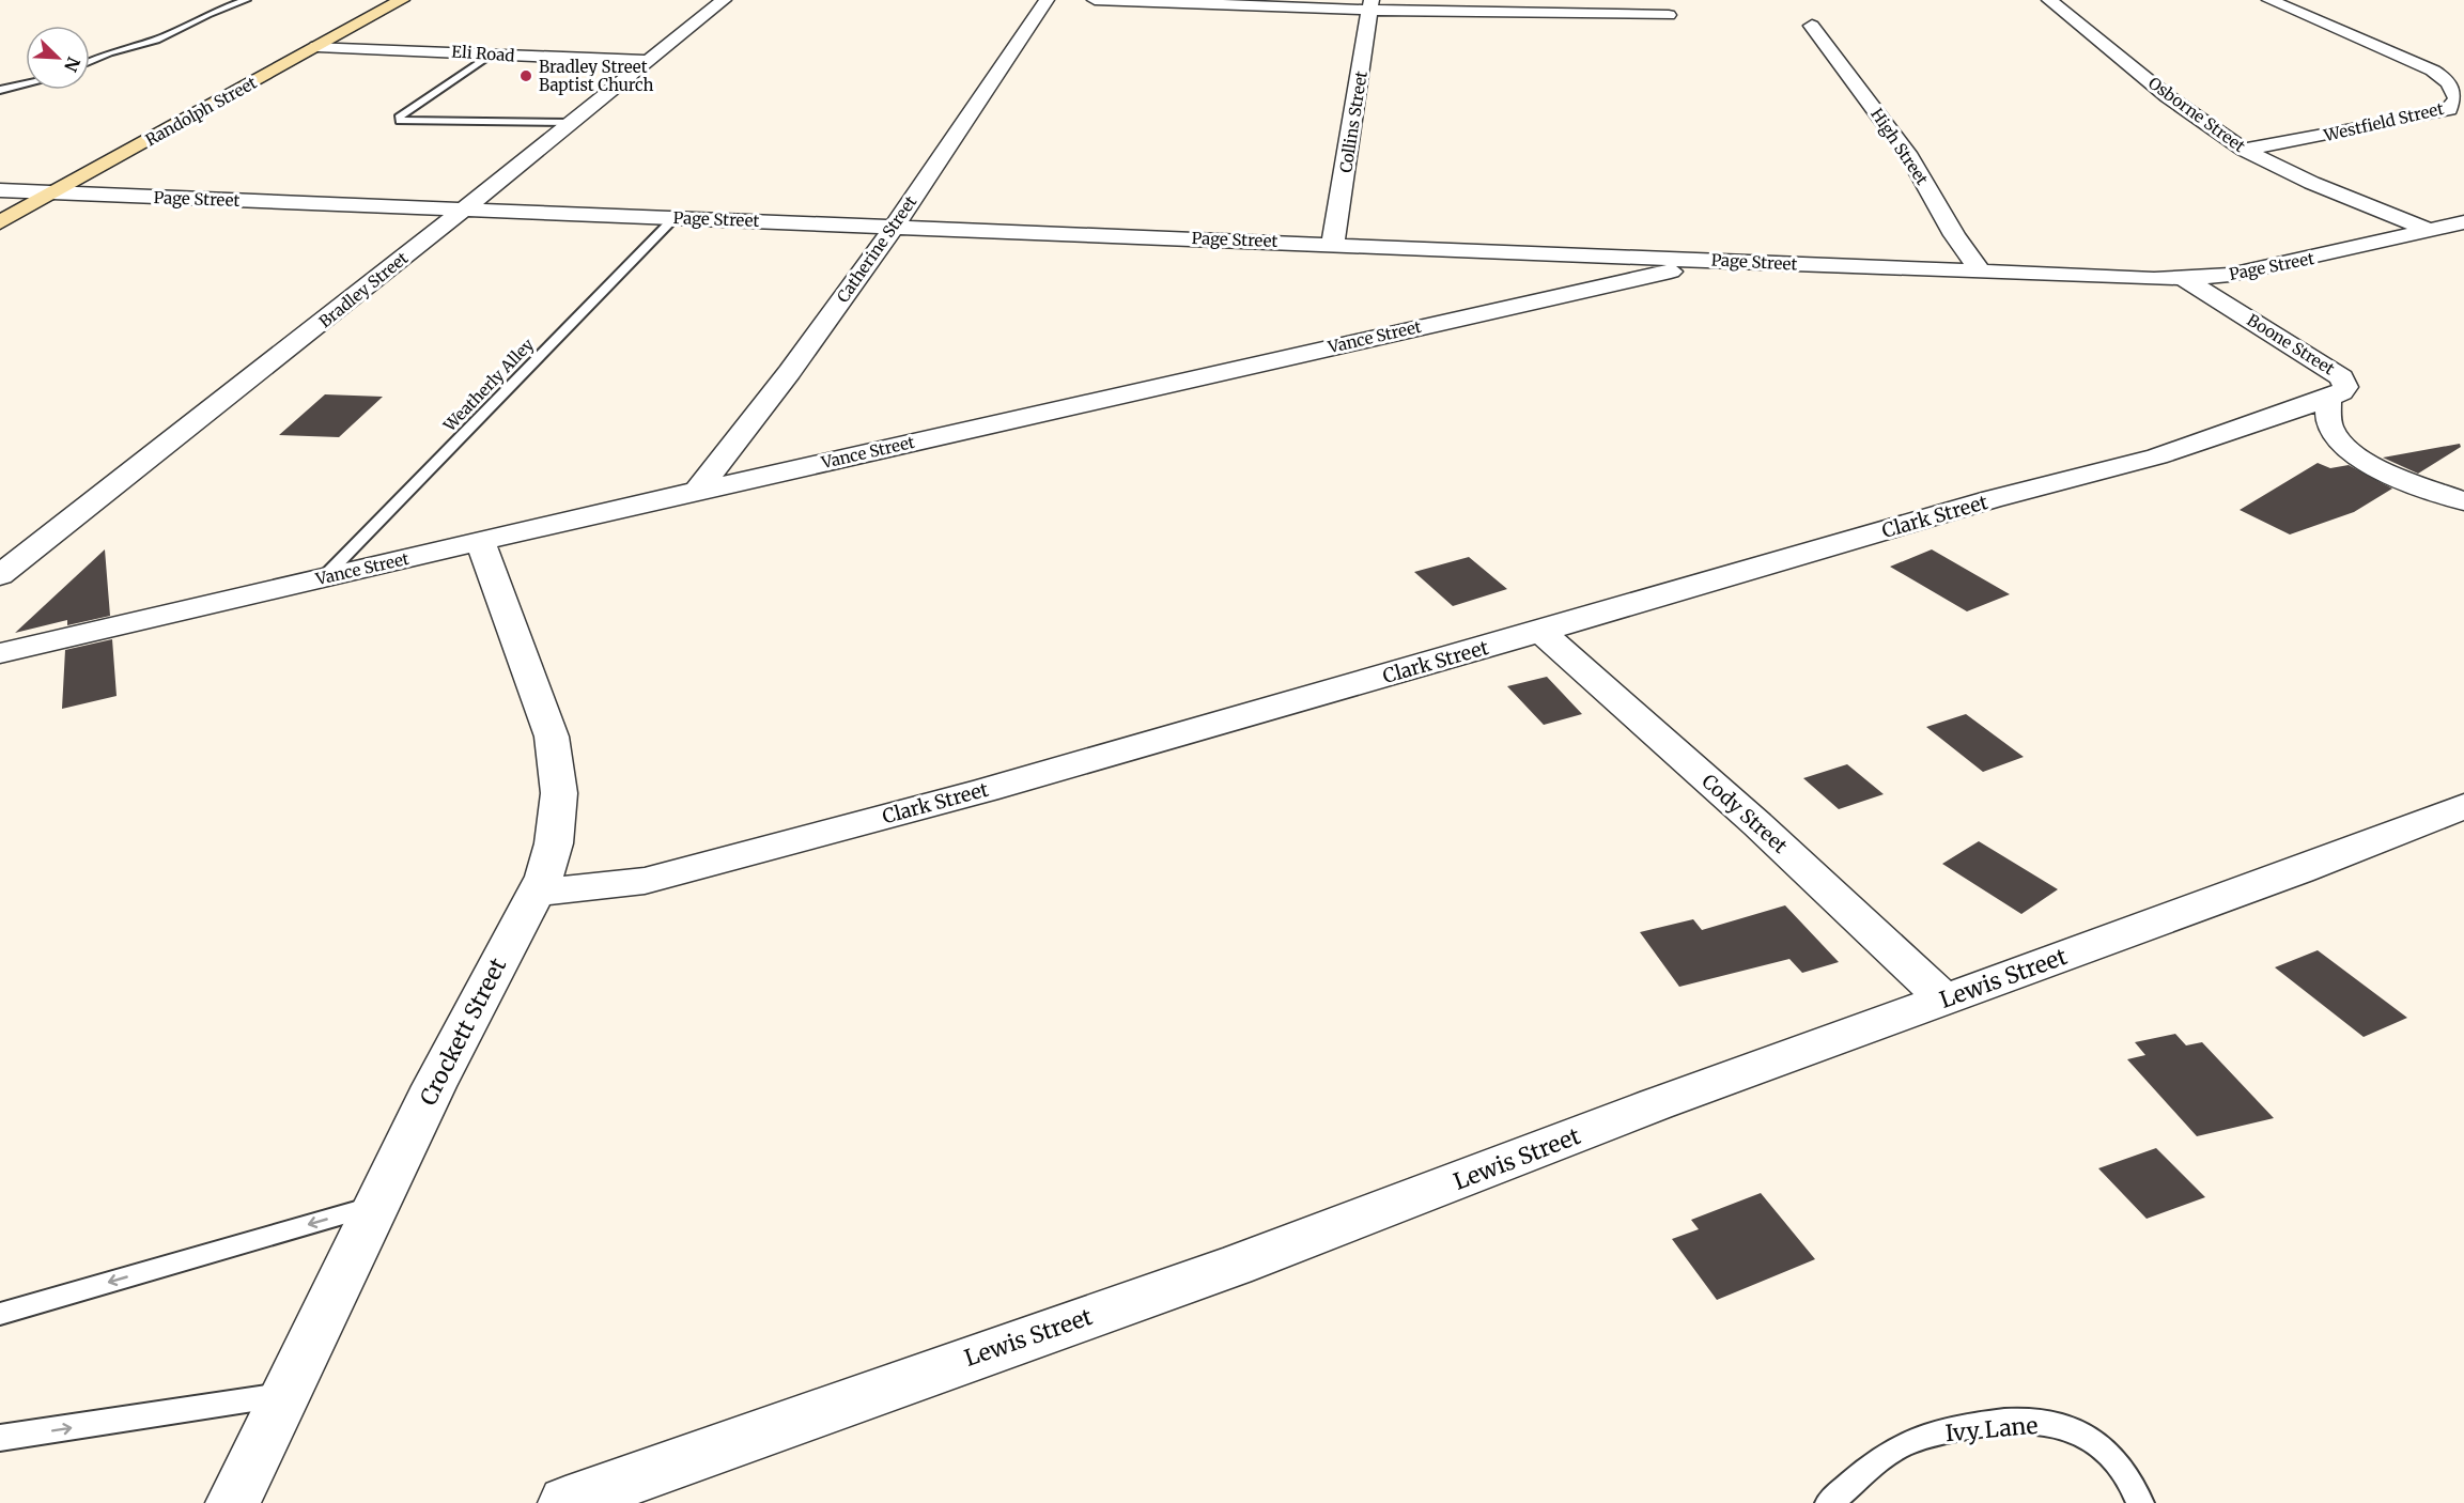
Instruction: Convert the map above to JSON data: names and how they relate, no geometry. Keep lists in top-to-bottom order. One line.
{"streets":{"street":["Eli Road","Randolph Street","Osborne Street","Collins Street","Westfield Street","High Street","Page Street","Catherine Street","Bradley Street","Vance Street","Boone Street","Clark Street","Cody Street","Lewis Street","Crockett Street"],"lane":["Weatherly Alley","Ivy Lane"]},"crossings":[["Eli Road","Randolph Street"],["Eli Road","Bradley Street"],["Randolph Street","Page Street"],["Osborne Street","Westfield Street"],["Osborne Street","Page Street"],["Collins Street","Page Street"],["High Street","Page Street"],["Page Street","Catherine Street"],["Page Street","Bradley Street"],["Page Street","Vance Street"],["Page Street","Boone Street"],["Page Street","Weatherly Alley"],["Catherine Street","Vance Street"],["Vance Street","Weatherly Alley"],["Vance Street","Crockett Street"],["Boone Street","Clark Street"],["Clark Street","Cody Street"],["Clark Street","Crockett Street"],["Cody Street","Lewis Street"]],"places":["Bradley Street Baptist Church"],"north":"bottom right"}
